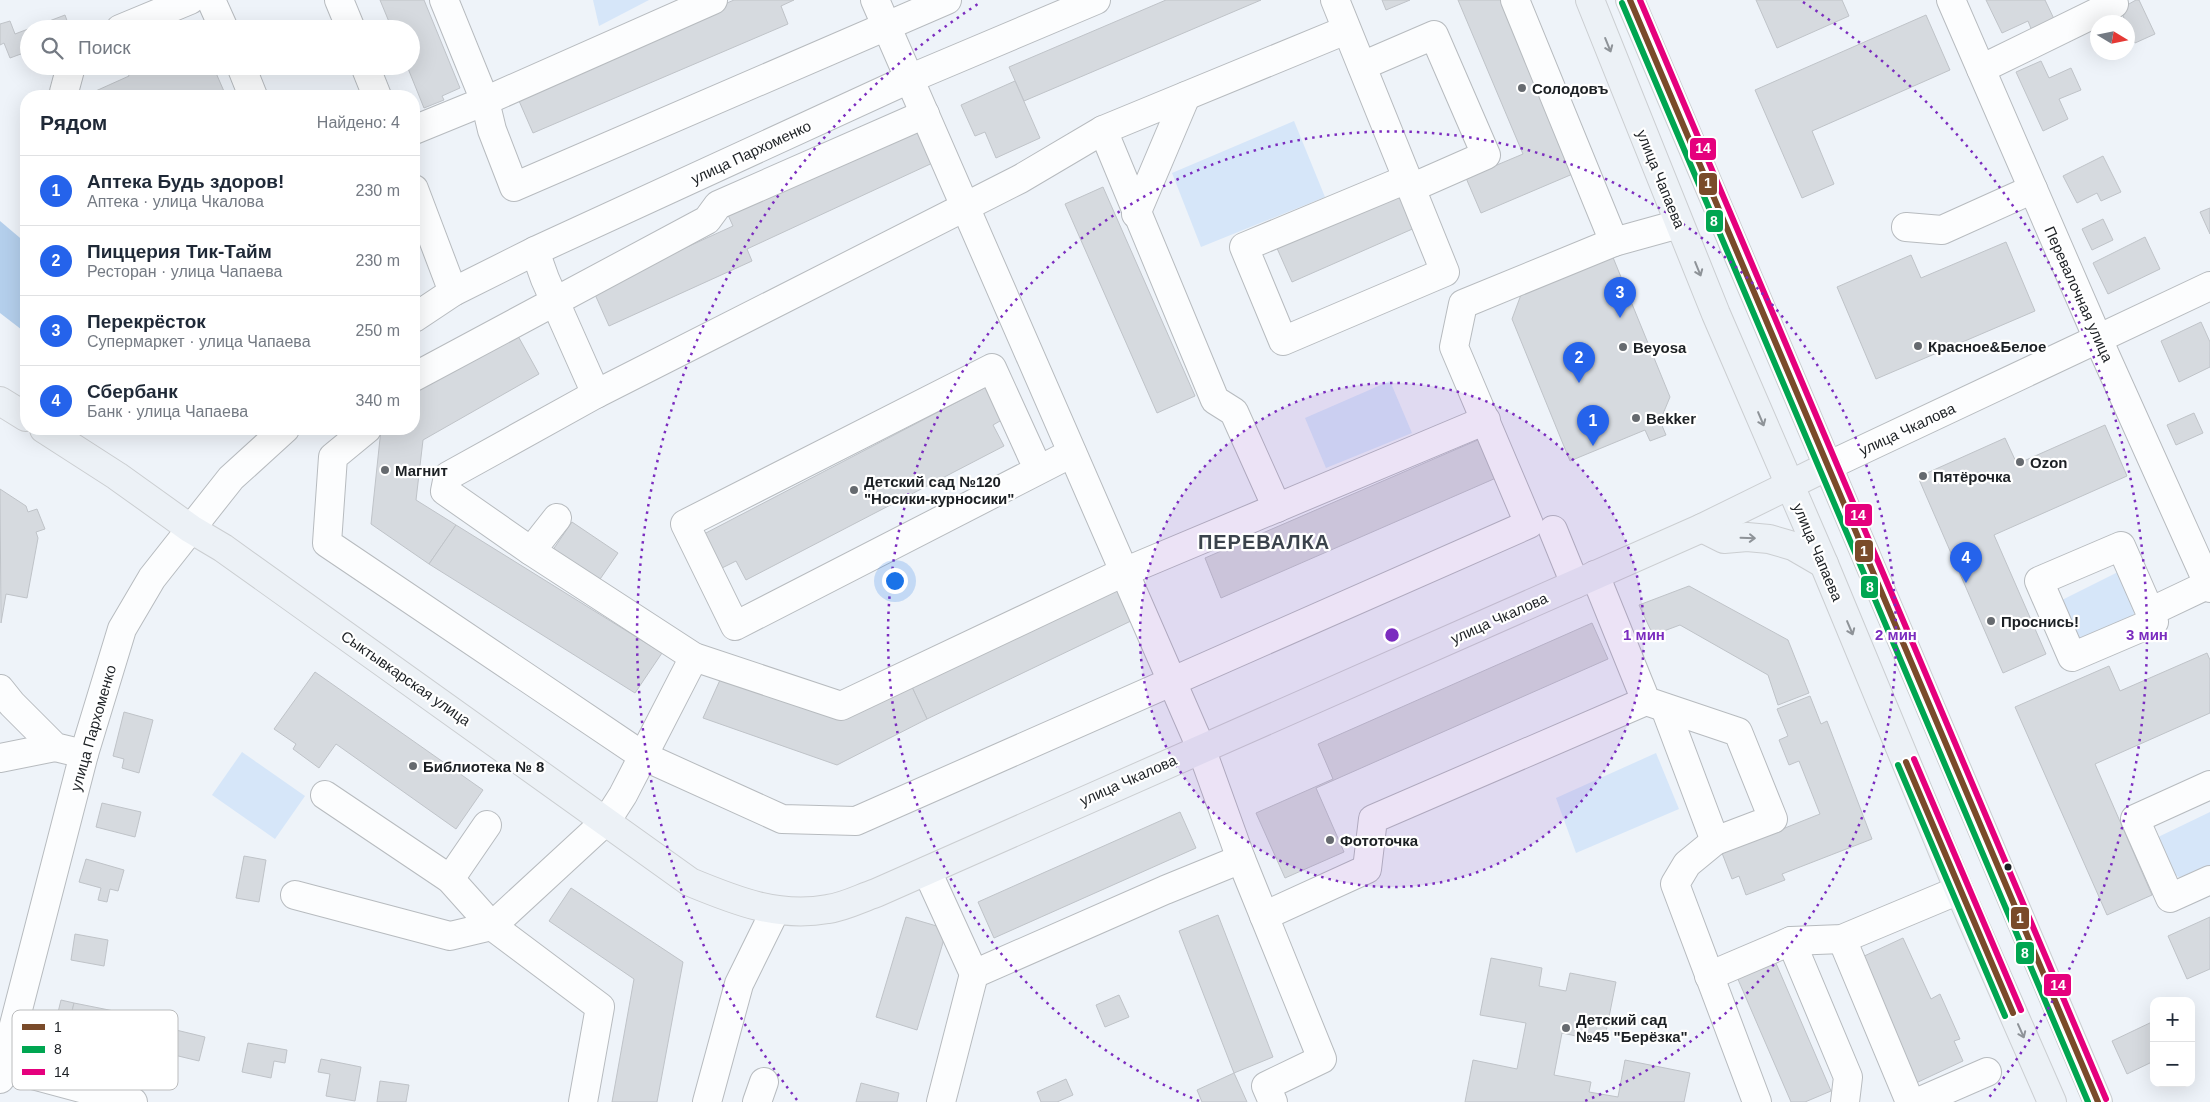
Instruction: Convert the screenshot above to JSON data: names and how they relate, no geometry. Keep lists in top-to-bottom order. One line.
{"streets":{"main road":["улица Чапаева","улица Чкалова","Сыктывкарская улица"],"street":["улица Пархоменко","Перевалочная улица"]},"crossings":[["улица Пархоменко","Сыктывкарская улица"],["улица Чапаева","улица Чкалова"],["Перевалочная улица","улица Чкалова"],["улица Чкалова","Сыктывкарская улица"]],"districts":["ПЕРЕВАЛКА"],"places":["Солодовъ","Красное&Белое","Beyosa","Bekker","Ozon","Магнит","Пятёрочка","Детский сад №120 \"Носики-курносики\"","Проснись!","Библиотека № 8","Фототочка","Детский сад №45 \"Берёзка\""],"lines":["transit line 1","transit line 14","transit line 8"],"legend":["1","8","14"],"north":"right","page":{"search":"Поиск","heading":["Рядом","Найдено: 4"],"list":[{"mark":"1","name":"Аптека Будь здоров!","note":"Аптека · улица Чкалова","value":"230 m"},{"mark":"2","name":"Пиццерия Тик-Тайм","note":"Ресторан · улица Чапаева","value":"230 m"},{"mark":"3","name":"Перекрёсток","note":"Супермаркет · улица Чапаева","value":"250 m"},{"mark":"4","name":"Сбербанк","note":"Банк · улица Чапаева","value":"340 m"}],"pins":["3","2","1","4"],"map_buttons":["+","−"]},"rings":["1 мин","2 мин","3 мин"]}
